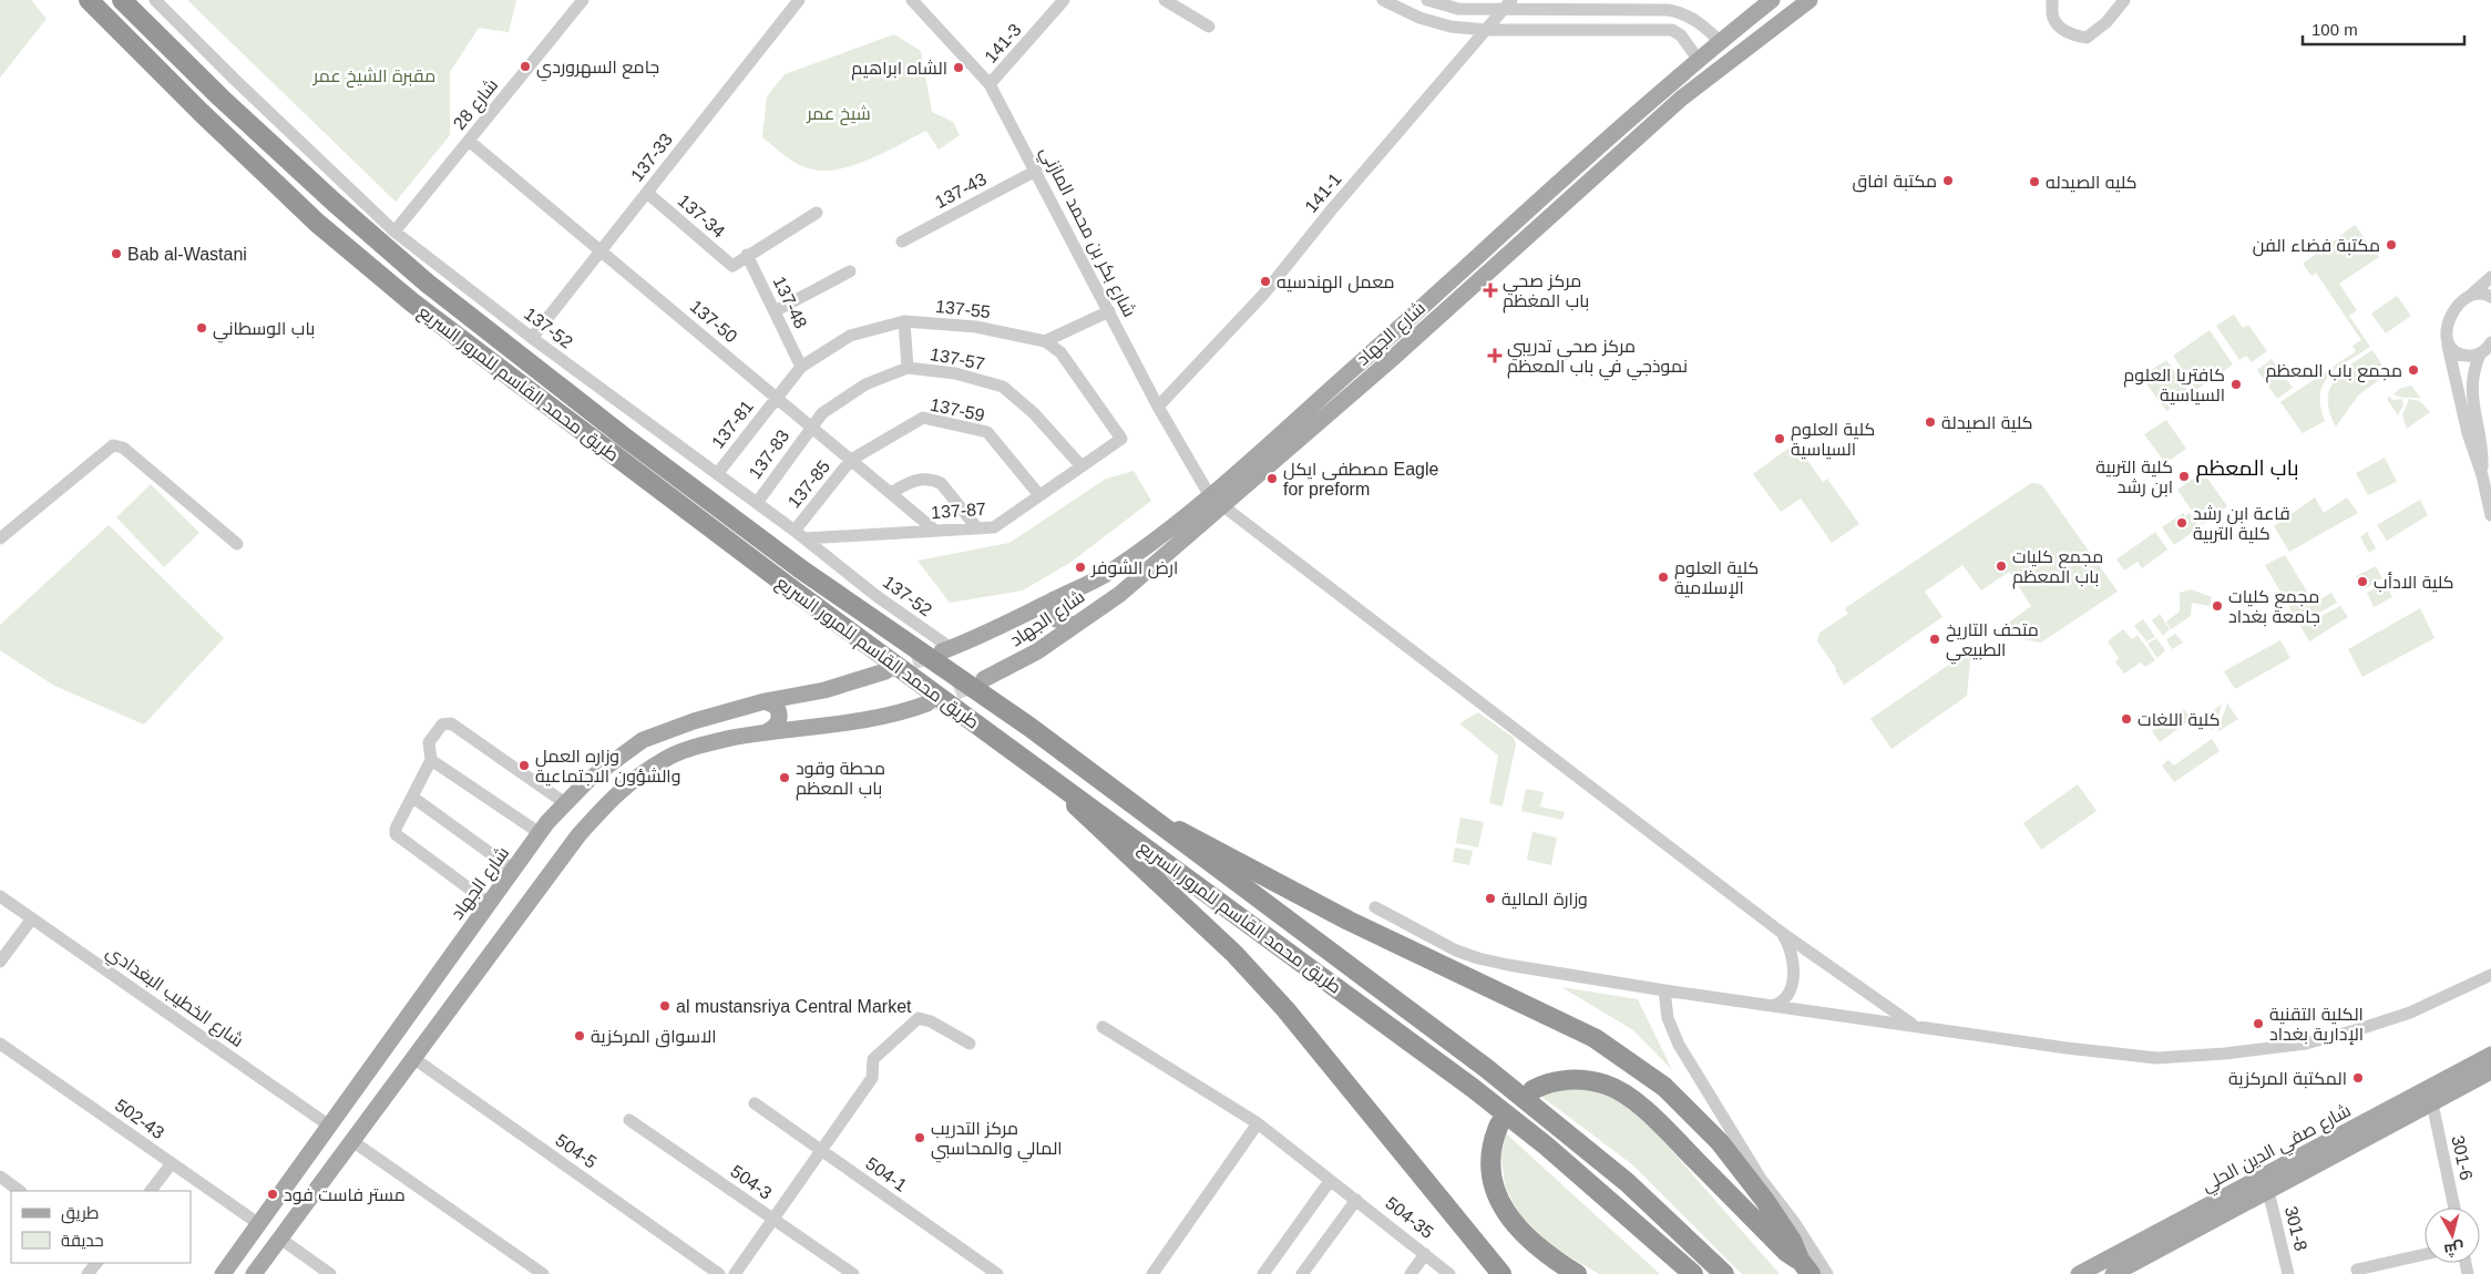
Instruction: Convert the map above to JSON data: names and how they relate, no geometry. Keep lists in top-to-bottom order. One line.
{"streets":{"highway":["طريق محمد القاسم للمرور السريع"],"main road":["شارع الجهاد","شارع صفي الدين الحلي"],"street":["141-3","شارع 28","137-33","137-43","141-1","137-34","شارع بكر بن محمد المازني","137-48","137-55","137-50","137-52","137-57","137-59","137-81","137-83","137-85","137-87","شارع الخطيب البغدادي","502-43","504-5","301-6","504-1","504-3","504-35","301-8"]},"crossings":[["141-3","شارع بكر بن محمد المازني"],["شارع 28","137-50"],["شارع 28","137-52"],["137-33","137-34"],["137-33","137-50"],["137-33","137-52"],["137-43","شارع بكر بن محمد المازني"],["141-1","شارع بكر بن محمد المازني"],["137-34","137-48"],["شارع بكر بن محمد المازني","شارع الجهاد"],["137-48","137-55"],["137-55","137-50"],["137-55","137-81"],["137-55","137-87"],["137-50","137-57"],["137-50","137-59"],["137-50","137-81"],["137-50","137-83"],["137-50","137-85"],["137-50","137-87"],["137-52","شارع الجهاد"],["137-52","137-81"],["137-52","137-83"],["137-52","137-85"],["137-52","137-87"],["شارع الجهاد","شارع الخطيب البغدادي"],["شارع الجهاد","502-43"],["137-57","137-83"],["137-57","137-87"],["137-59","137-85"],["137-59","137-87"],["137-85","137-87"],["شارع صفي الدين الحلي","301-6"],["شارع صفي الدين الحلي","301-8"]],"districts":["باب المعظم"],"parks":["مقبرة الشيخ عمر","شيخ عمر"],"places":{"other":["جامع السهروردي","الشاه ابراهيم","مكتبة افاق","كليه الصيدله","مكتبة فضاء الفن","Bab al-Wastani","معمل الهندسيه","باب الوسطاني","مجمع باب المعظم","كافتريا العلوم السياسية","كلية الصيدلة","كلية العلوم السياسية","كلية التربية ابن رشد","مصطفى ايكل Eagle for preform","قاعة ابن رشد كلية التربية","مجمع كليات باب المعظم","ارض الشوفر","كلية العلوم الإسلامية","كلية الادأب","مجمع كليات جامعة بغداد","متحف التاريخ الطبيعي","كلية اللغات","وزاره العمل والشؤون الاجتماعية","محطة وقود باب المعظم","وزارة المالية","al mustansriya Central Market","الكلية التقنية الإدارية بغداد","الاسواق المركزية","المكتبة المركزية","مركز التدريب المالي والمحاسبي","مستر فاست فود"],"health":["مركز صحي باب المغظم","مركز صحي تدريبي نموذجي في باب المعظم"]},"legend":["طريق","حديقة"],"scale_bar":"100 m","north":"bottom"}
